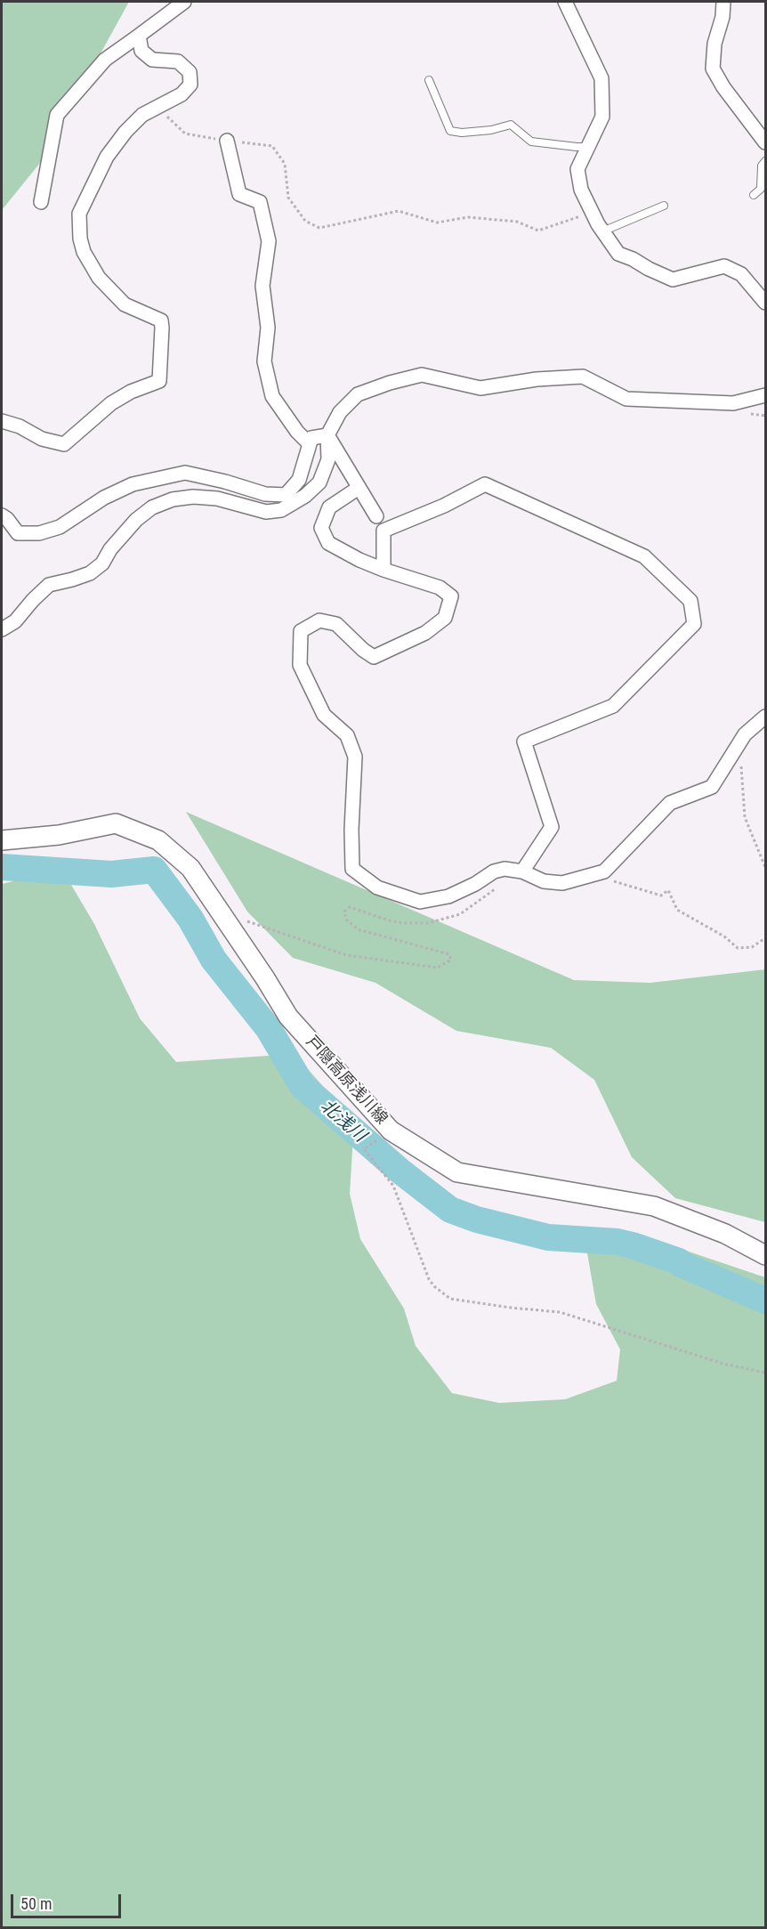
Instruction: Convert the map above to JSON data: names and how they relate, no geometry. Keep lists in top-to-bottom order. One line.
{"streets":{"main road":["戸隠高原浅川線"]},"water":["北浅川"],"scale_bar":"50 m"}
